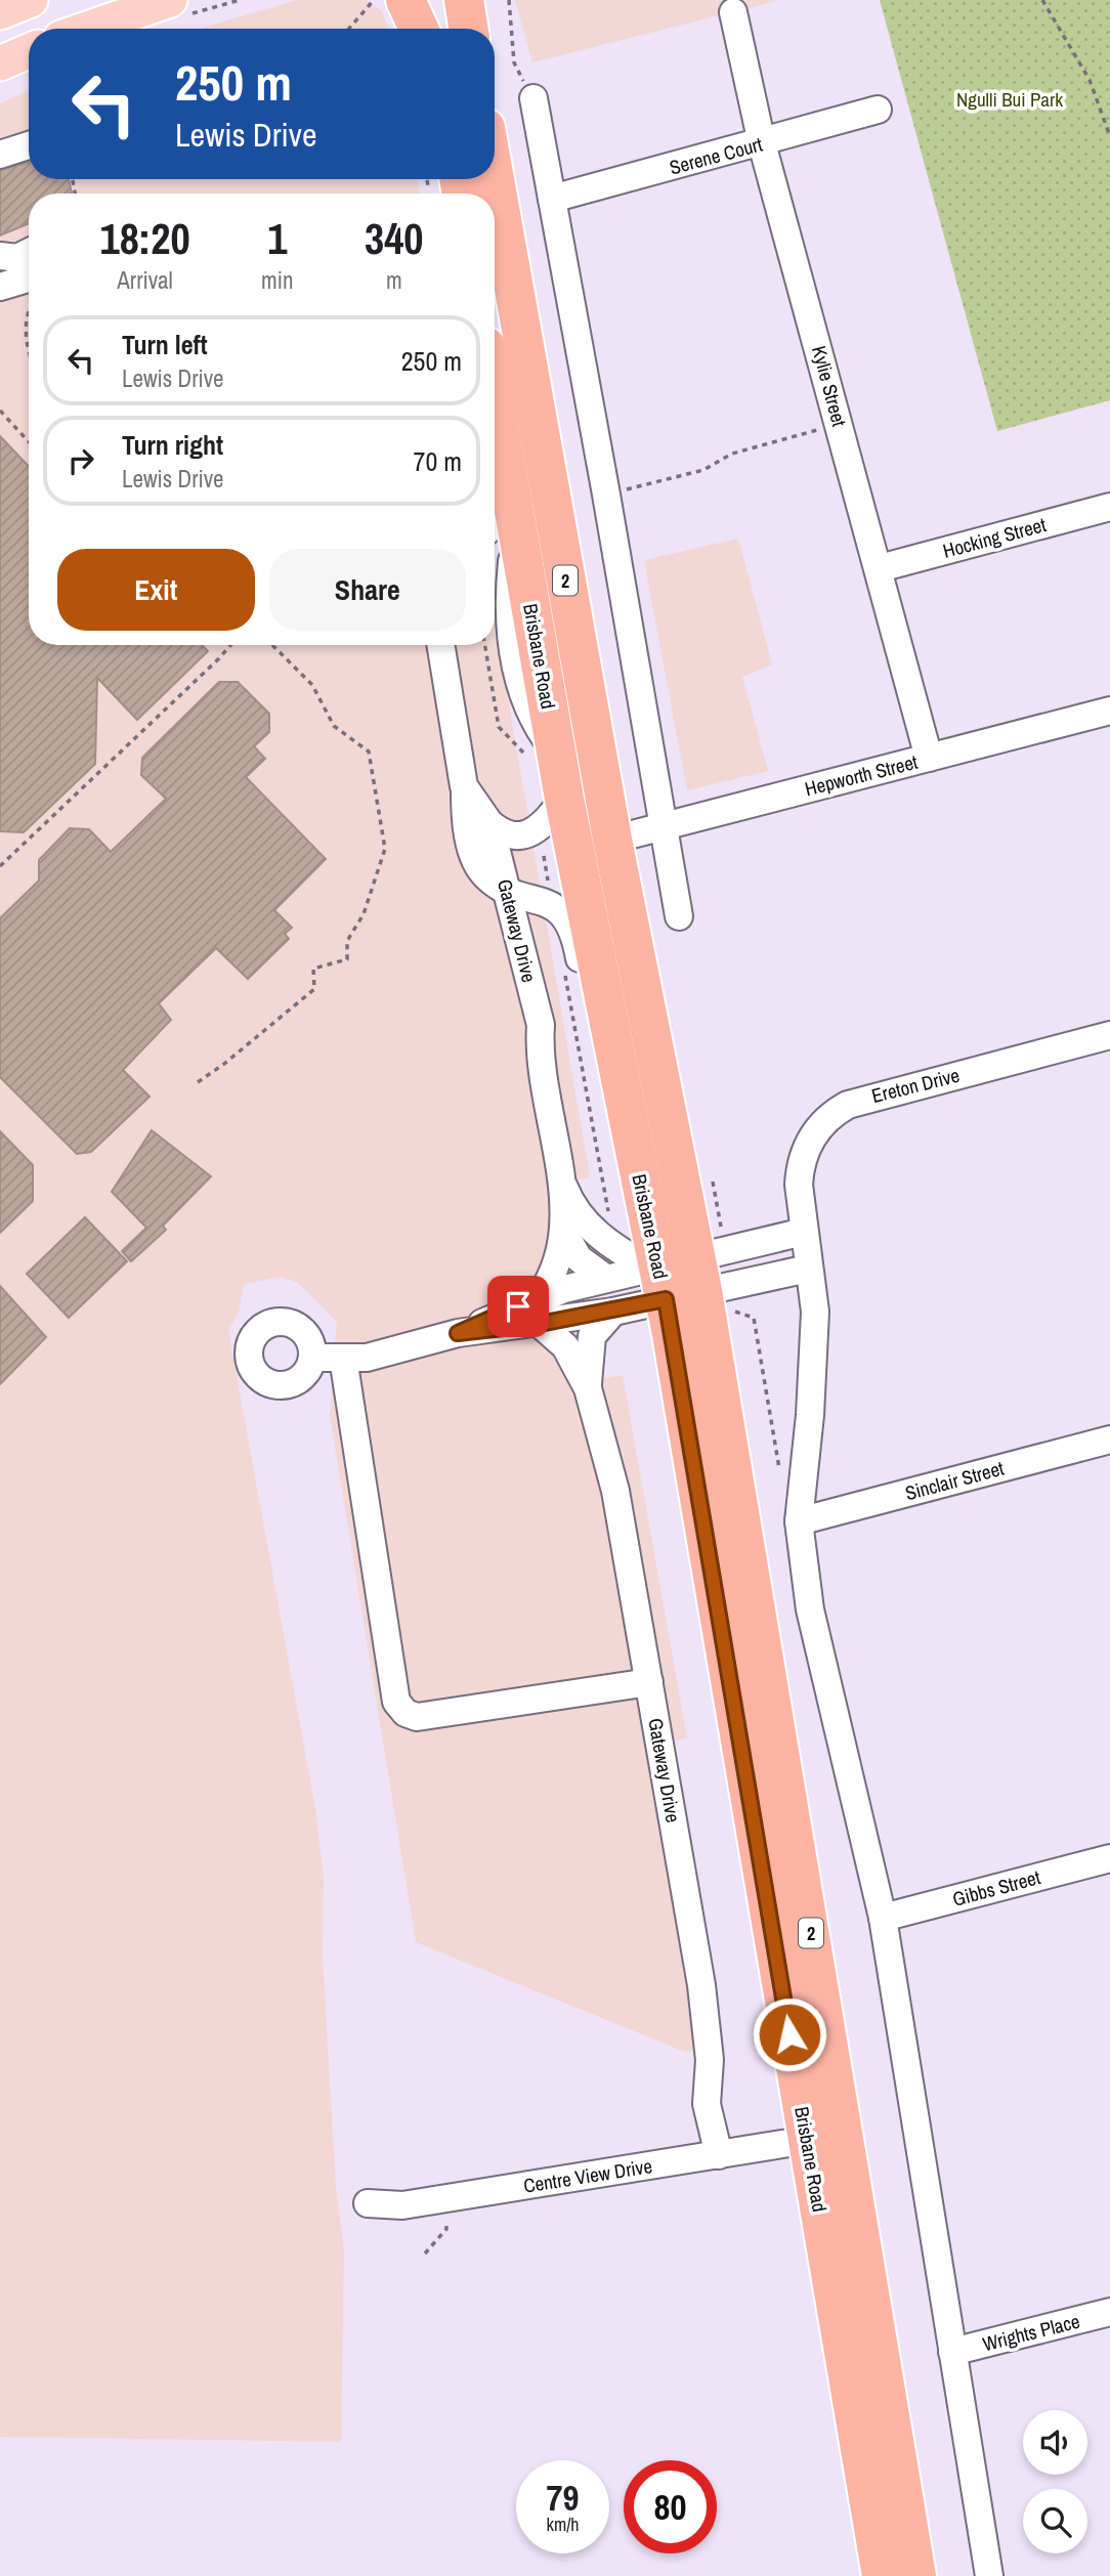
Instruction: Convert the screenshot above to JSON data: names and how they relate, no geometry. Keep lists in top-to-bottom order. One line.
{"streets":{"highway":["2","Brisbane Road"],"street":["Serene Court","Kylie Street","Hocking Street","Hepworth Street","Gateway Drive","Ereton Drive","Sinclair Street","Gibbs Street","Centre View Drive","Wrights Place"]},"crossings":[["Serene Court","Kylie Street"],["Kylie Street","Hocking Street"],["Kylie Street","Hepworth Street"],["Brisbane Road","Hepworth Street"],["Brisbane Road","Ereton Drive"],["Brisbane Road","Centre View Drive"],["Gateway Drive","Centre View Drive"]],"parks":["Ngulli Bui Park"],"page":{"turn":["250 m","Lewis Drive"],"eta":["18:20","Arrival","1","min","340","m"],"list":[{"name":"Turn left","note":"Lewis Drive","value":"250 m"},{"name":"Turn right","note":"Lewis Drive","value":"70 m"}],"buttons":["Exit","Share"],"speed":"79 km/h","limit":"80"}}
